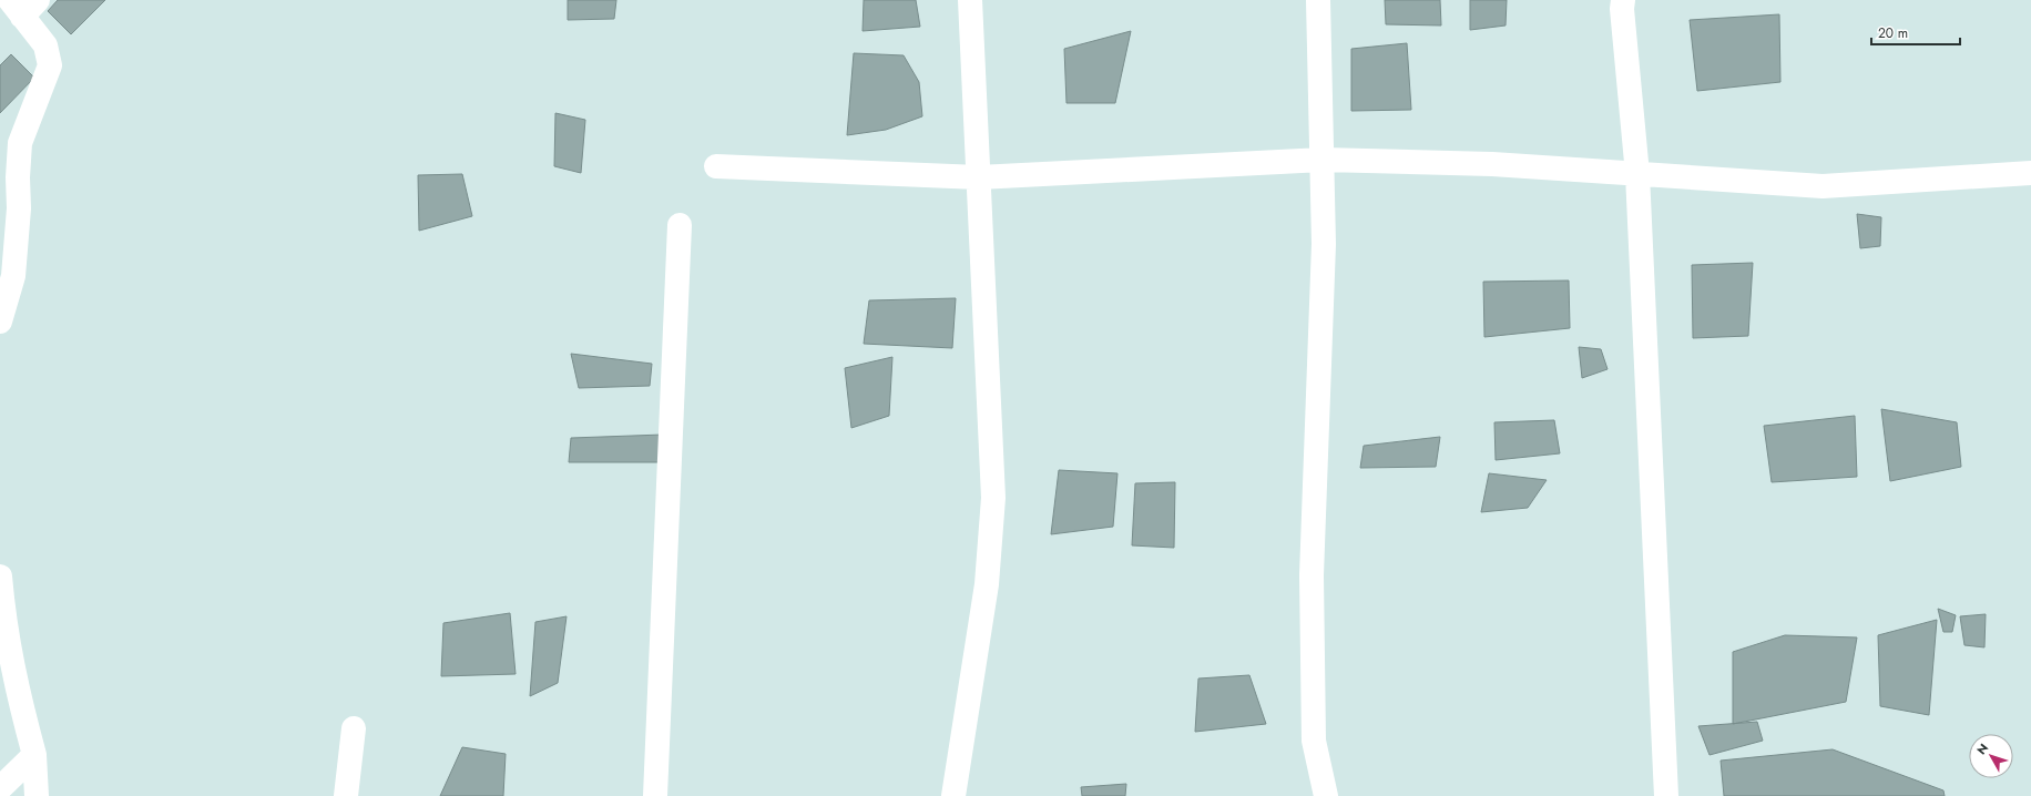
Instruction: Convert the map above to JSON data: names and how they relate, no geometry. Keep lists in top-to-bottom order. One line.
{"scale_bar":"20 m","north":"top left"}
